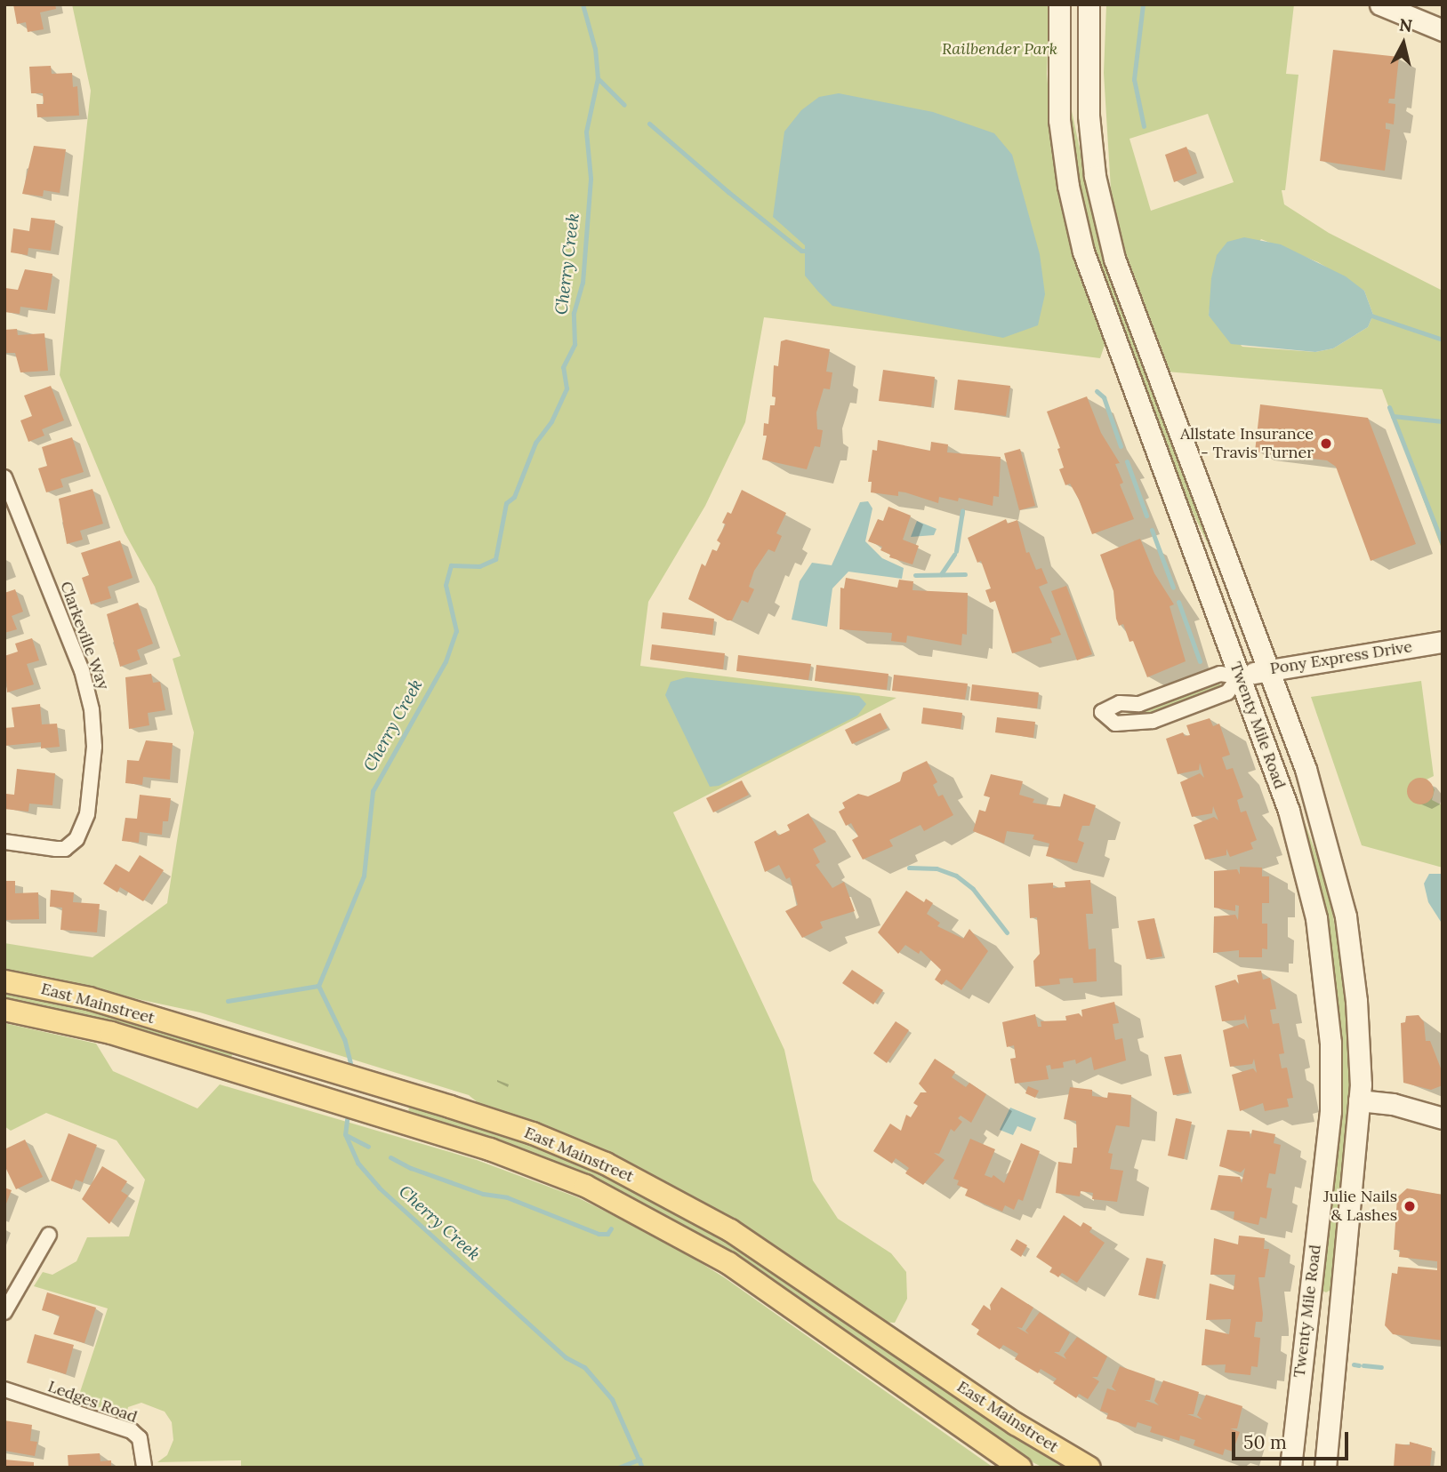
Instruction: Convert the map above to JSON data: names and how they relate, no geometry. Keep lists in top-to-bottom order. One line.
{"streets":{"main road":["Pony Express Drive","Twenty Mile Road","East Mainstreet"],"street":["Clarkeville Way","Ledges Road"]},"crossings":[["Pony Express Drive","Twenty Mile Road"]],"water":["Cherry Creek"],"parks":["Railbender Park"],"places":["Allstate Insurance - Travis Turner","Julie Nails & Lashes"],"scale_bar":"50 m","north":"top"}
